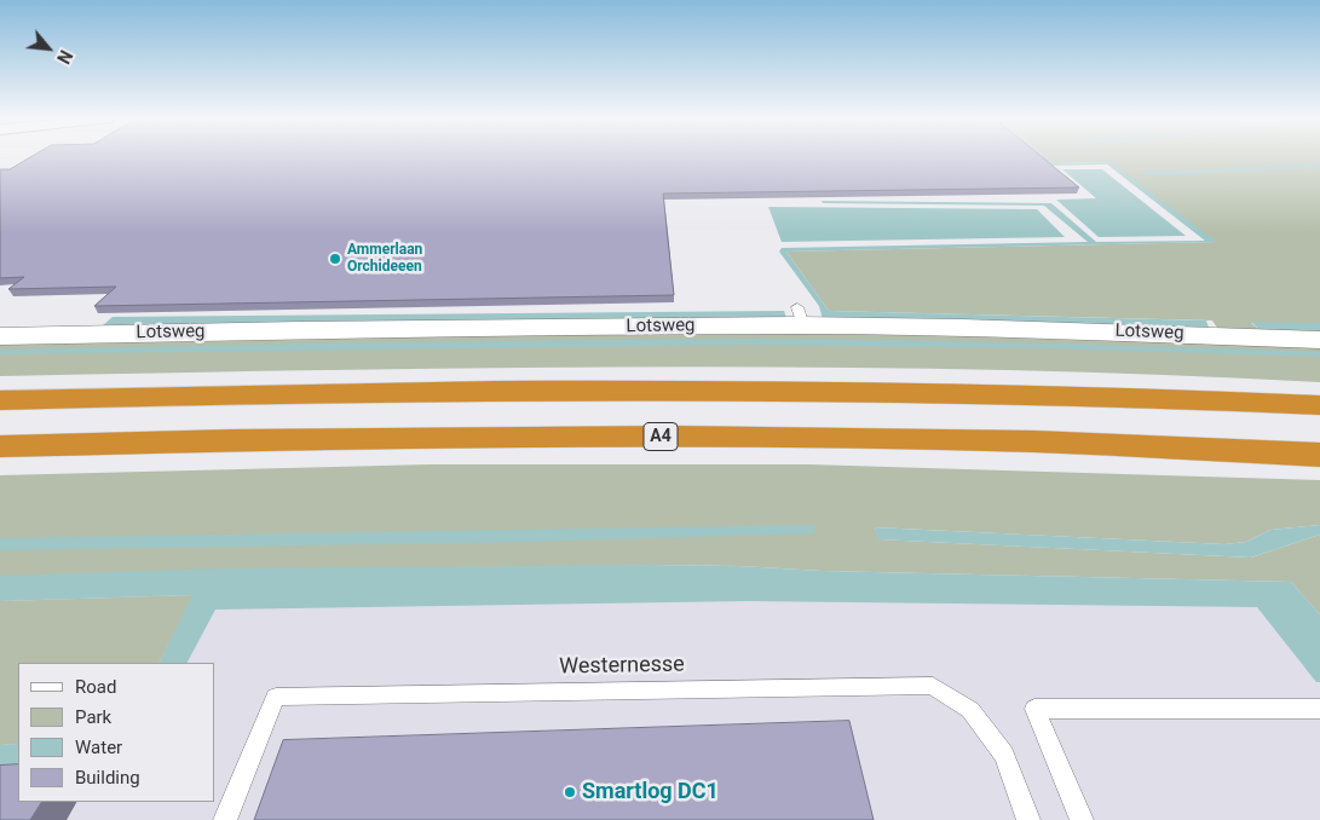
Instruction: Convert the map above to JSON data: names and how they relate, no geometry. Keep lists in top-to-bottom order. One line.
{"streets":{"highway":["A4"],"street":["Lotsweg"],"lane":["Westernesse"]},"places":["Ammerlaan Orchideeen","Smartlog DC1"],"legend":["Road","Park","Water","Building"],"north":"bottom right"}
